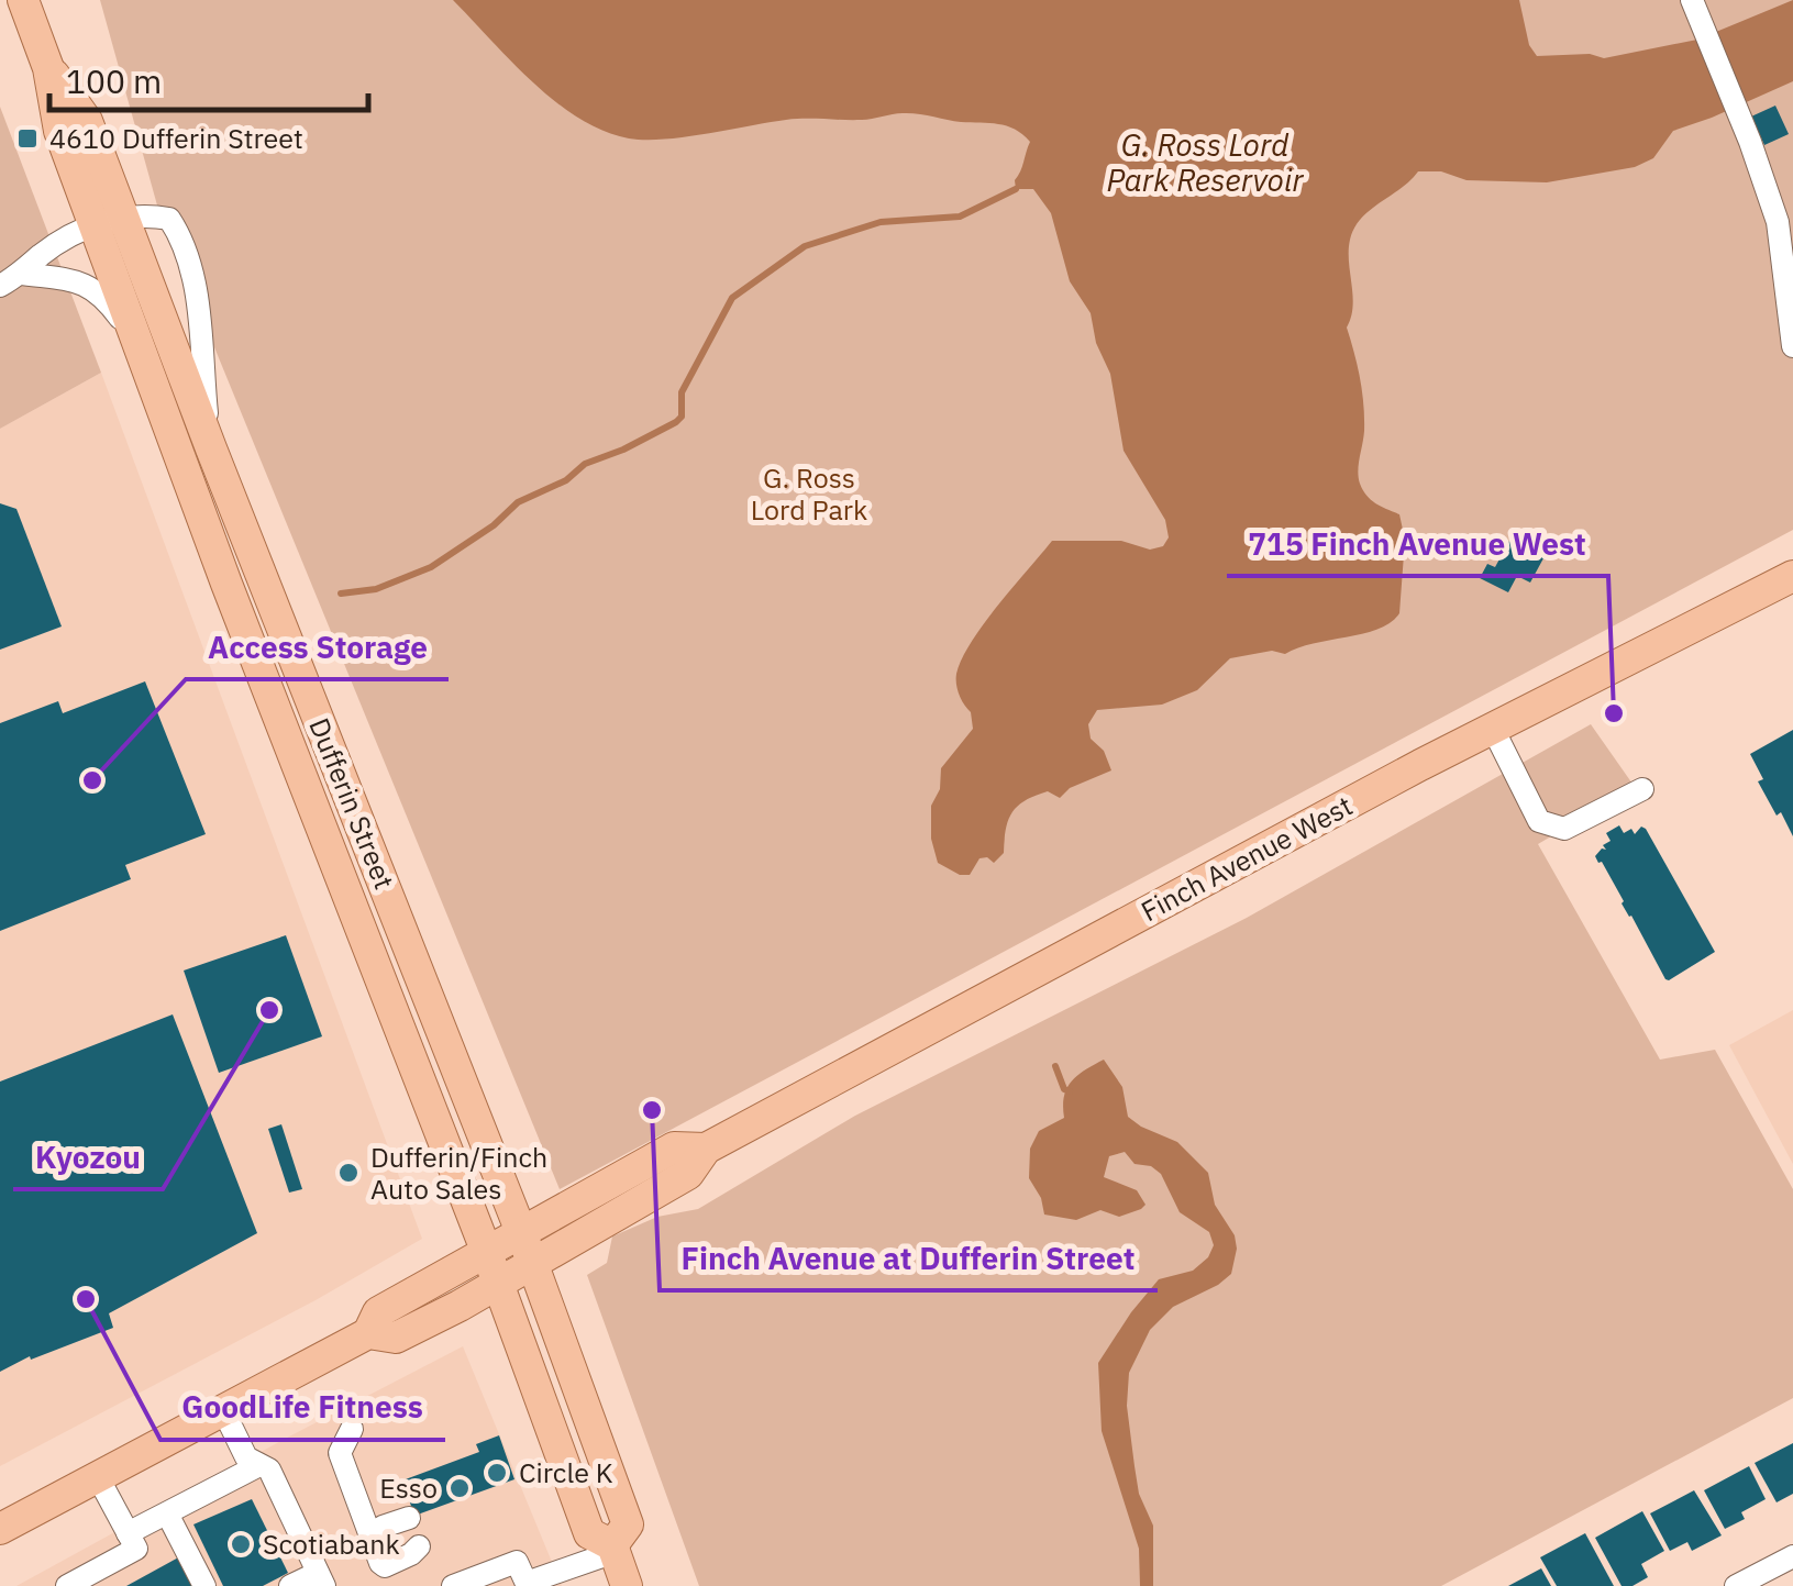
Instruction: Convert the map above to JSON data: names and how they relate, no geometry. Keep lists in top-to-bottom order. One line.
{"streets":{"main road":["Dufferin Street","Finch Avenue West"]},"crossings":[["Dufferin Street","Finch Avenue West"]],"water":["G. Ross Lord Park Reservoir"],"parks":["G. Ross Lord Park"],"places":{"transit":["4610 Dufferin Street"],"other":["715 Finch Avenue West","Access Storage","Kyozou","Finch Avenue at Dufferin Street","Dufferin/Finch Auto Sales","GoodLife Fitness","Circle K","Esso","Scotiabank"]},"scale_bar":"100 m"}
